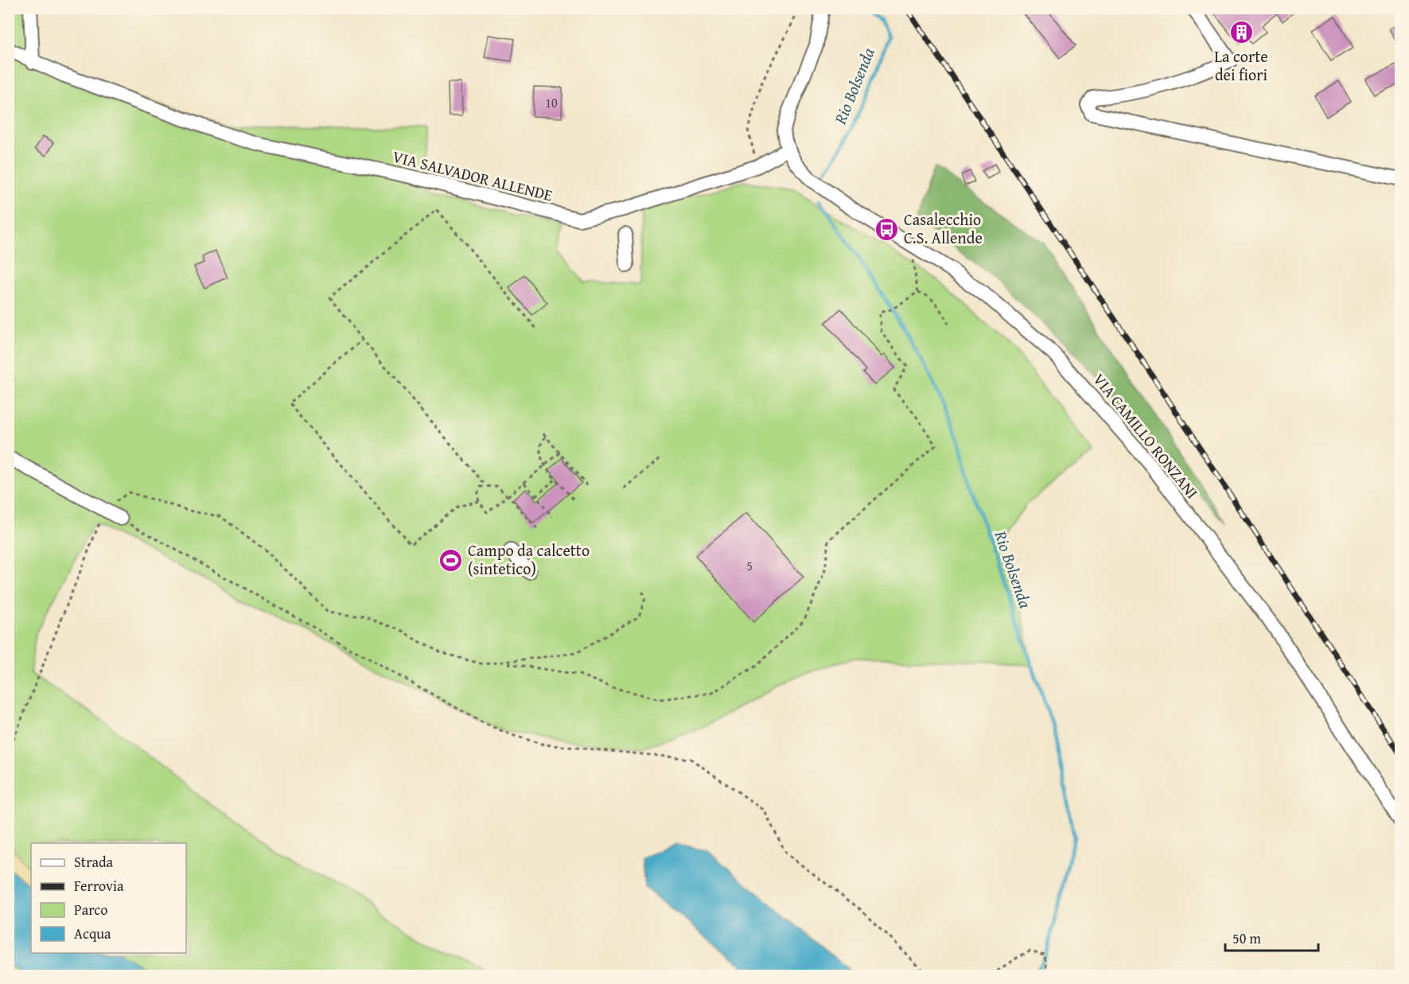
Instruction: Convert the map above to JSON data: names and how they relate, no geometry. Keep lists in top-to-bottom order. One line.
{"streets":{"street":["VIA SALVADOR ALLENDE","VIA CAMILLO RONZANI"]},"crossings":[["VIA SALVADOR ALLENDE","VIA CAMILLO RONZANI"]],"water":["Rio Bolsenda"],"places":{"building":["La corte dei fiori"],"bus stop":["Casalecchio C.S. Allende"],"sports":["Campo da calcetto (sintetico)"]},"house_numbers":["10","5"],"legend":["Strada","Ferrovia","Parco","Acqua"],"scale_bar":"50 m"}
